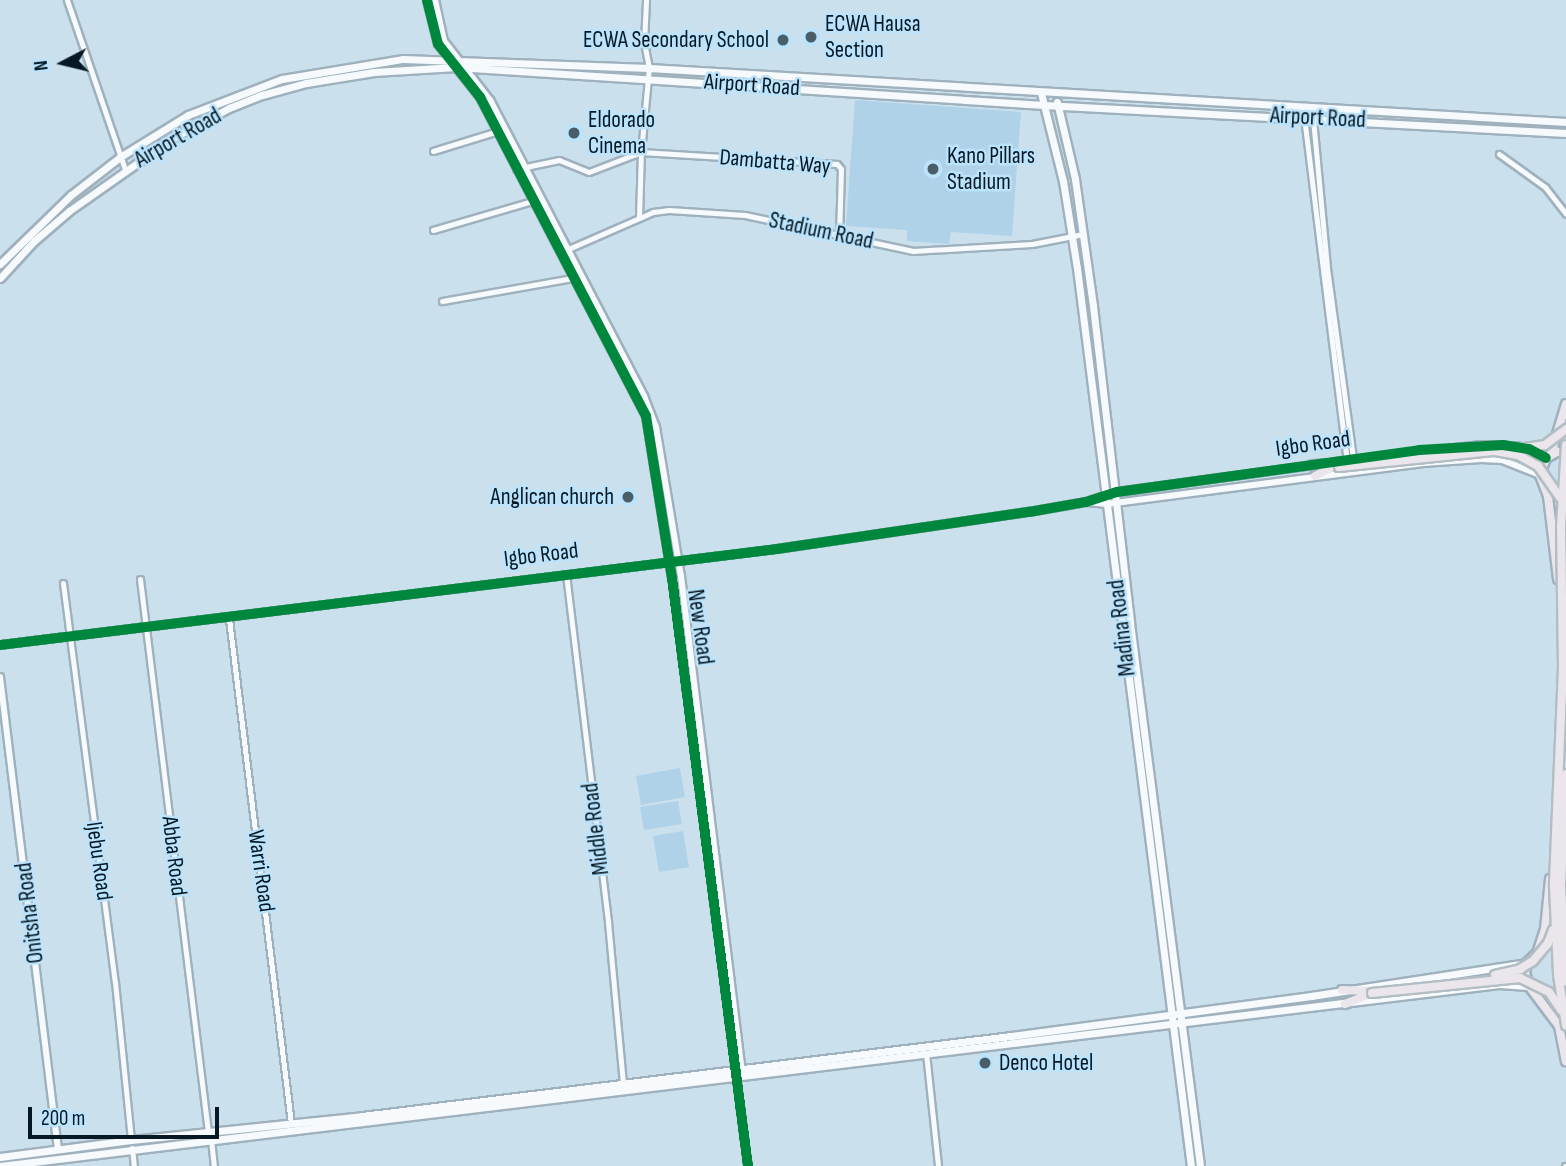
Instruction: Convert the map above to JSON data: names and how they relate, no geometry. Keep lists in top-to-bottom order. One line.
{"streets":{"main road":["Airport Road","Madina Road"],"street":["Dambatta Way","Stadium Road","Igbo Road","New Road","Middle Road","Abba Road","Ijebu Road","Warri Road","Onitsha Road"]},"crossings":[["Airport Road","New Road"],["Airport Road","Madina Road"],["Dambatta Way","Stadium Road"],["Stadium Road","New Road"],["Stadium Road","Madina Road"],["Igbo Road","New Road"],["Igbo Road","Madina Road"],["Igbo Road","Middle Road"],["Igbo Road","Abba Road"],["Igbo Road","Ijebu Road"],["Igbo Road","Warri Road"]],"places":["ECWA Hausa Section","ECWA Secondary School","Eldorado Cinema","Kano Pillars Stadium","Anglican church","Denco Hotel"],"scale_bar":"200 m","north":"left"}
